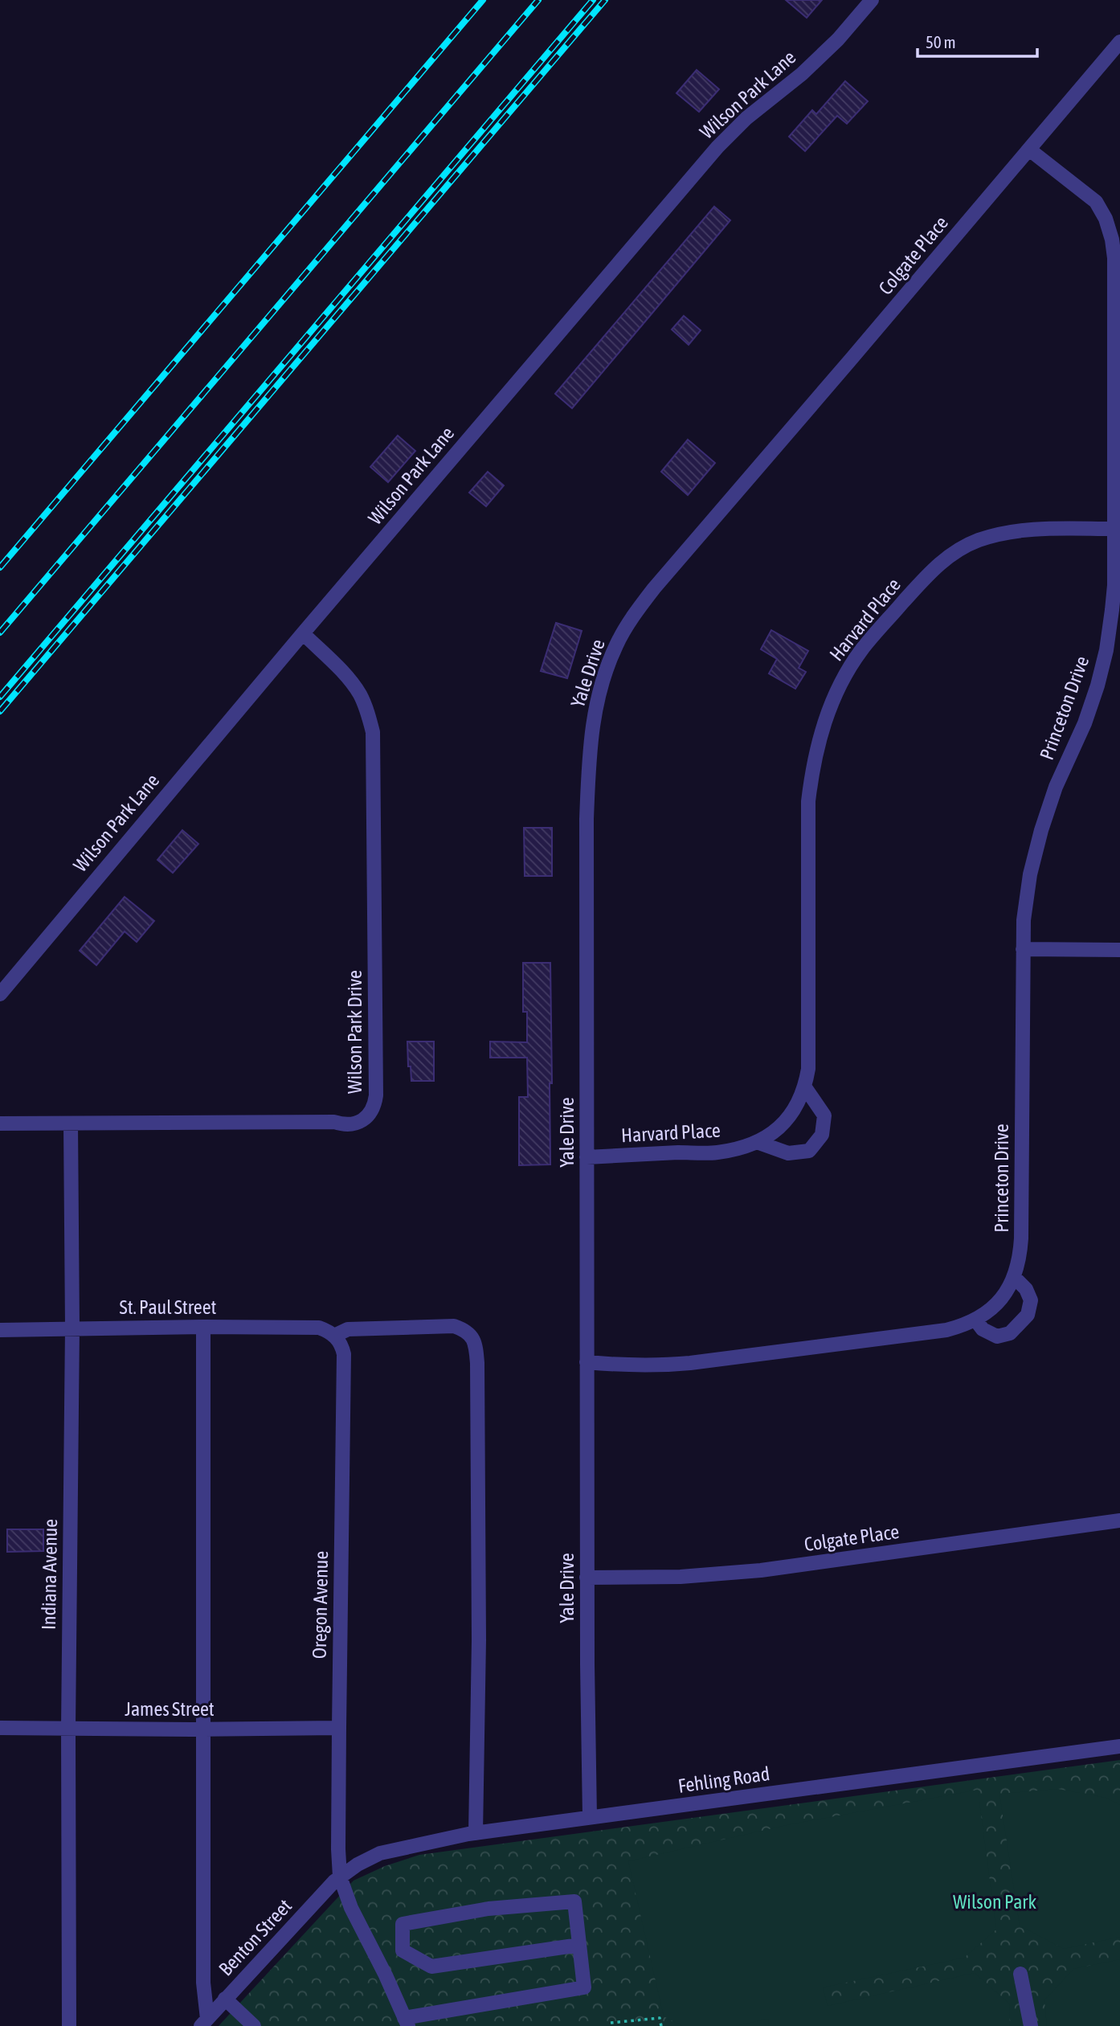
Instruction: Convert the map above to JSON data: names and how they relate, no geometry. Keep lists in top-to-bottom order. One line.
{"streets":{"street":["Wilson Park Lane","Colgate Place","Harvard Place","Yale Drive","Princeton Drive","Wilson Park Drive","St. Paul Street","Indiana Avenue","Oregon Avenue","James Street","Fehling Road","Benton Street"]},"crossings":[["Wilson Park Lane","Wilson Park Drive"],["Colgate Place","Yale Drive"],["Colgate Place","Princeton Drive"],["Harvard Place","Yale Drive"],["Harvard Place","Princeton Drive"],["Yale Drive","Princeton Drive"],["Yale Drive","Fehling Road"],["Wilson Park Drive","Indiana Avenue"],["St. Paul Street","Indiana Avenue"],["St. Paul Street","Oregon Avenue"],["Indiana Avenue","James Street"],["Oregon Avenue","James Street"],["Oregon Avenue","Fehling Road"],["Oregon Avenue","Benton Street"],["Fehling Road","Benton Street"]],"parks":["Wilson Park"],"scale_bar":"50 m"}
